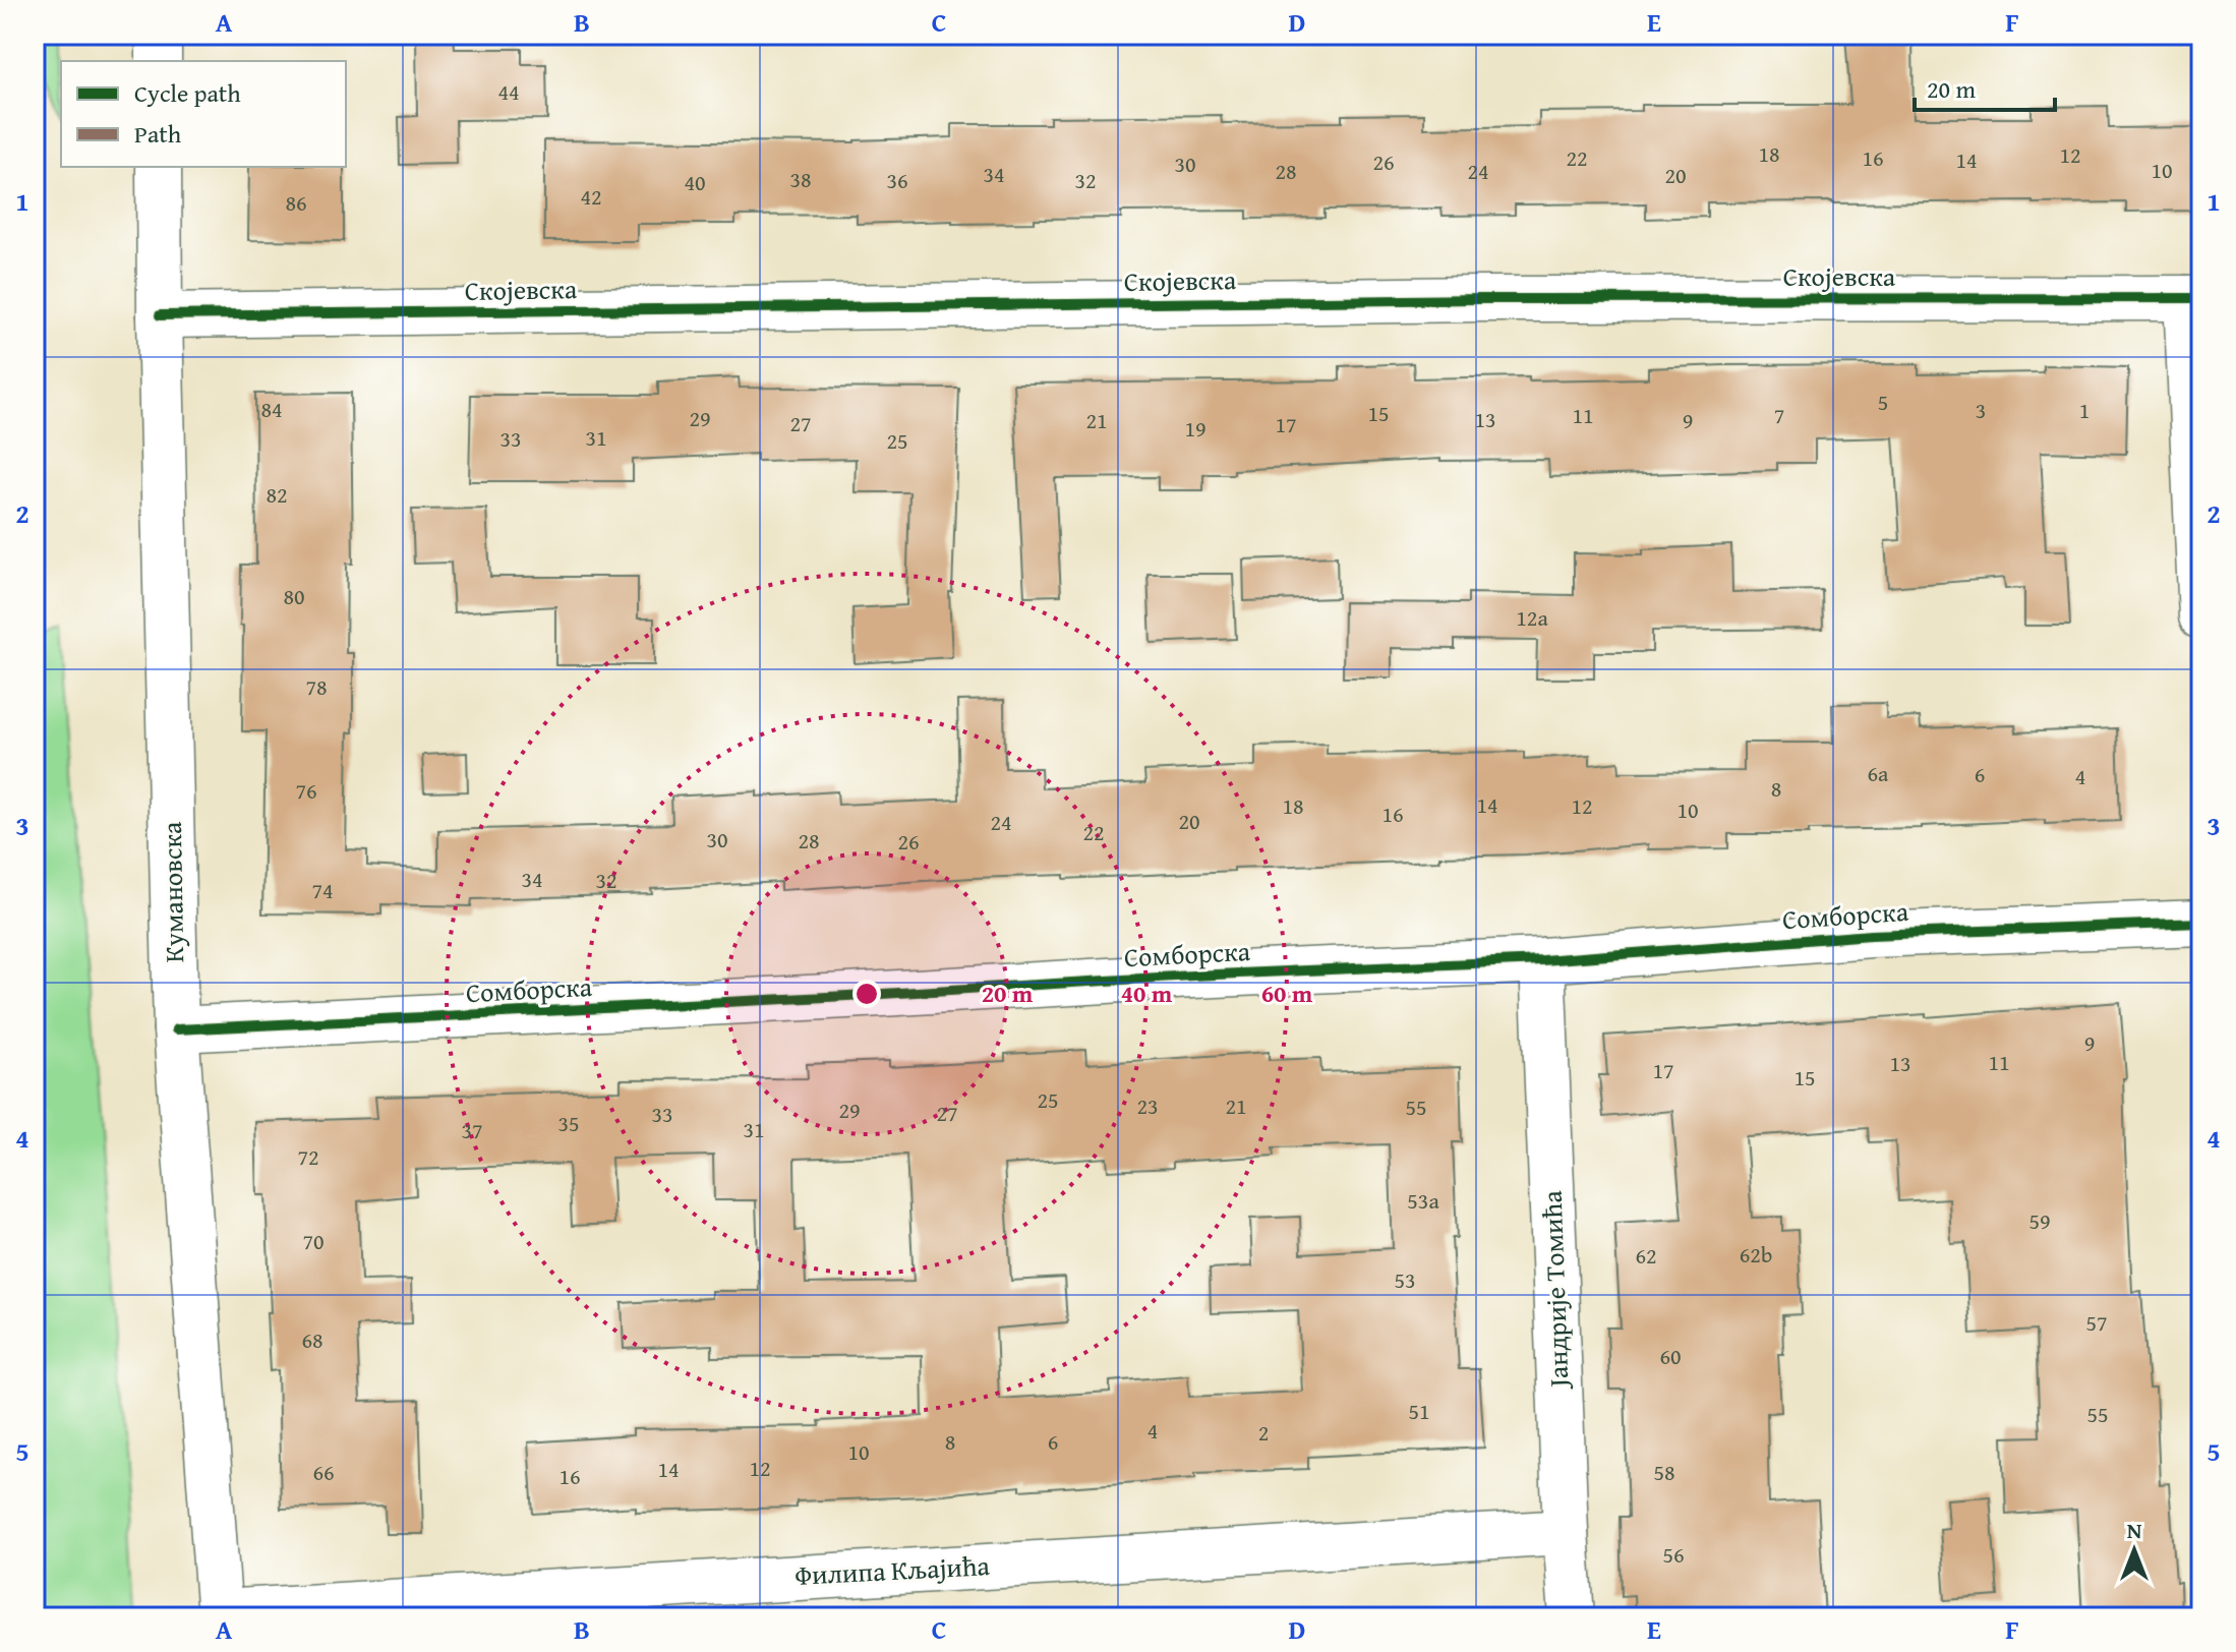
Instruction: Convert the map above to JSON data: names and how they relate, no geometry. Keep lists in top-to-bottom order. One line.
{"streets":{"street":["Скојевска","Кумановска","Сомборска","Јандрије Томића","Филипа Кљајића"]},"crossings":[["Скојевска","Кумановска"],["Кумановска","Сомборска"],["Кумановска","Филипа Кљајића"],["Сомборска","Јандрије Томића"],["Јандрије Томића","Филипа Кљајића"]],"house_numbers":["44","18","12","22","16","14","26","30","10","28","24","34","20","38","36","32","40","42","86","5","84","3","1","15","11","7","29","13","21","9","27","17","19","31","33","25","82","80","12a","78","6a","6","4","8","76","14","18","12","10","16","20","24","22","30","28","26","34","32","74","9","11","13","17","15","25","23","21","55","29","27","33","35","31","37","72","53a","59","70","62b","62","53","57","68","60","51","55","4","2","8","6","10","12","14","66","58","16","56"],"legend":["Cycle path","Path"],"scale_bar":"20 m","north":"top","grid":{"columns":["A","B","C","D","E","F"],"rows":["1","2","3","4","5"]},"rings":["20 m","40 m","60 m"]}
